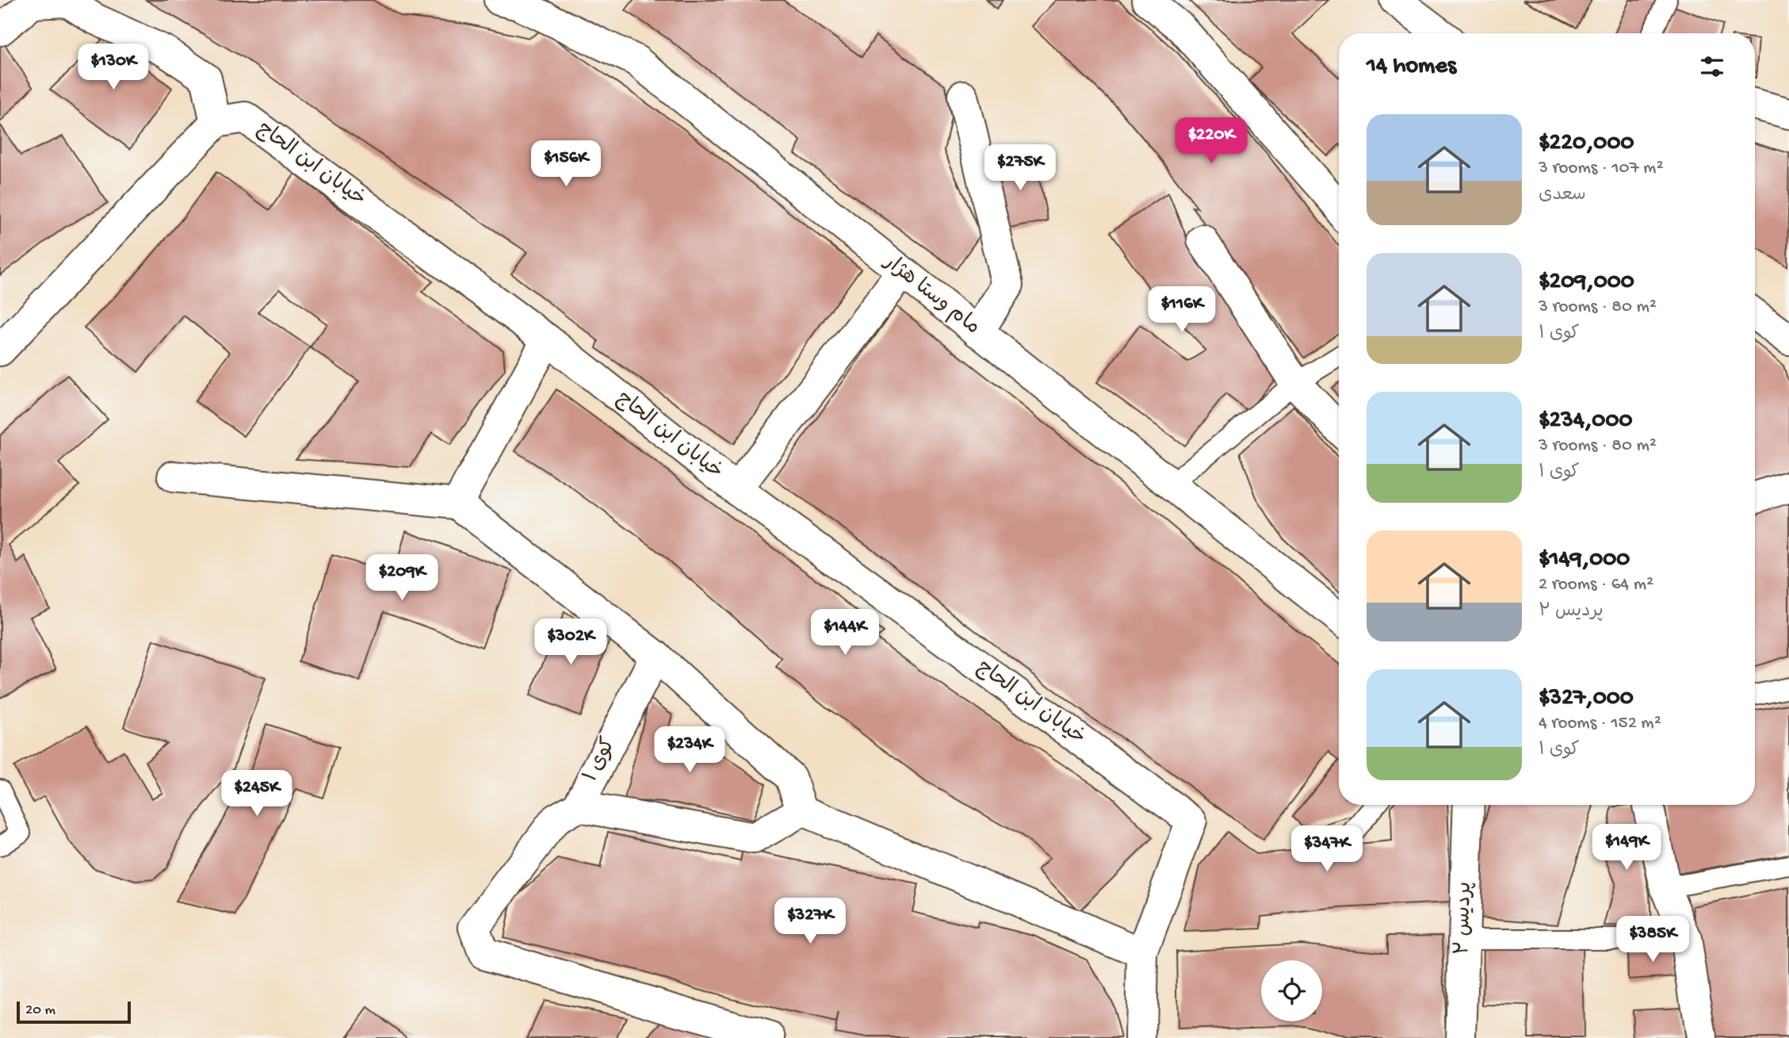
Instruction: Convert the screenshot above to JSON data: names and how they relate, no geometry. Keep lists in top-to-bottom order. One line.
{"streets":{"street":["خیابان ابن الحاج","مام وستا هژار","کوی ۱","پردیس ۲"]},"scale_bar":"20 m","page":{"heading":"14 homes","price":["$130K","$220K","$156K","$275K","$116K","$209K","$144K","$302K","$234K","$245K","$149K","$347K","$327K","$385K"],"list":[{"name":"$220,000","note":"3 rooms · 107 m² · سعدی"},{"name":"$209,000","note":"3 rooms · 80 m² · کوی ۱"},{"name":"$234,000","note":"3 rooms · 80 m² · کوی ۱"},{"name":"$149,000","note":"2 rooms · 64 m² · پردیس ۲"},{"name":"$327,000","note":"4 rooms · 152 m² · کوی ۱"}],"scale":"20 m"}}
